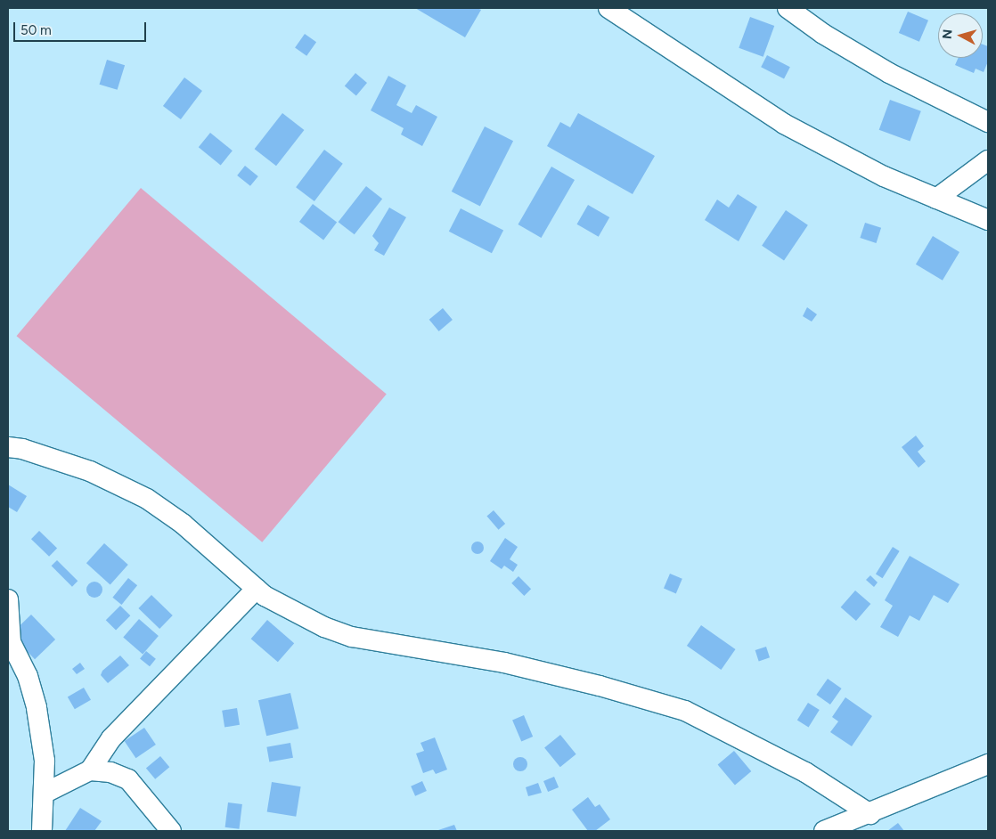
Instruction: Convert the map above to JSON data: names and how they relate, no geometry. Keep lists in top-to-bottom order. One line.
{"scale_bar":"50 m","north":"left"}
